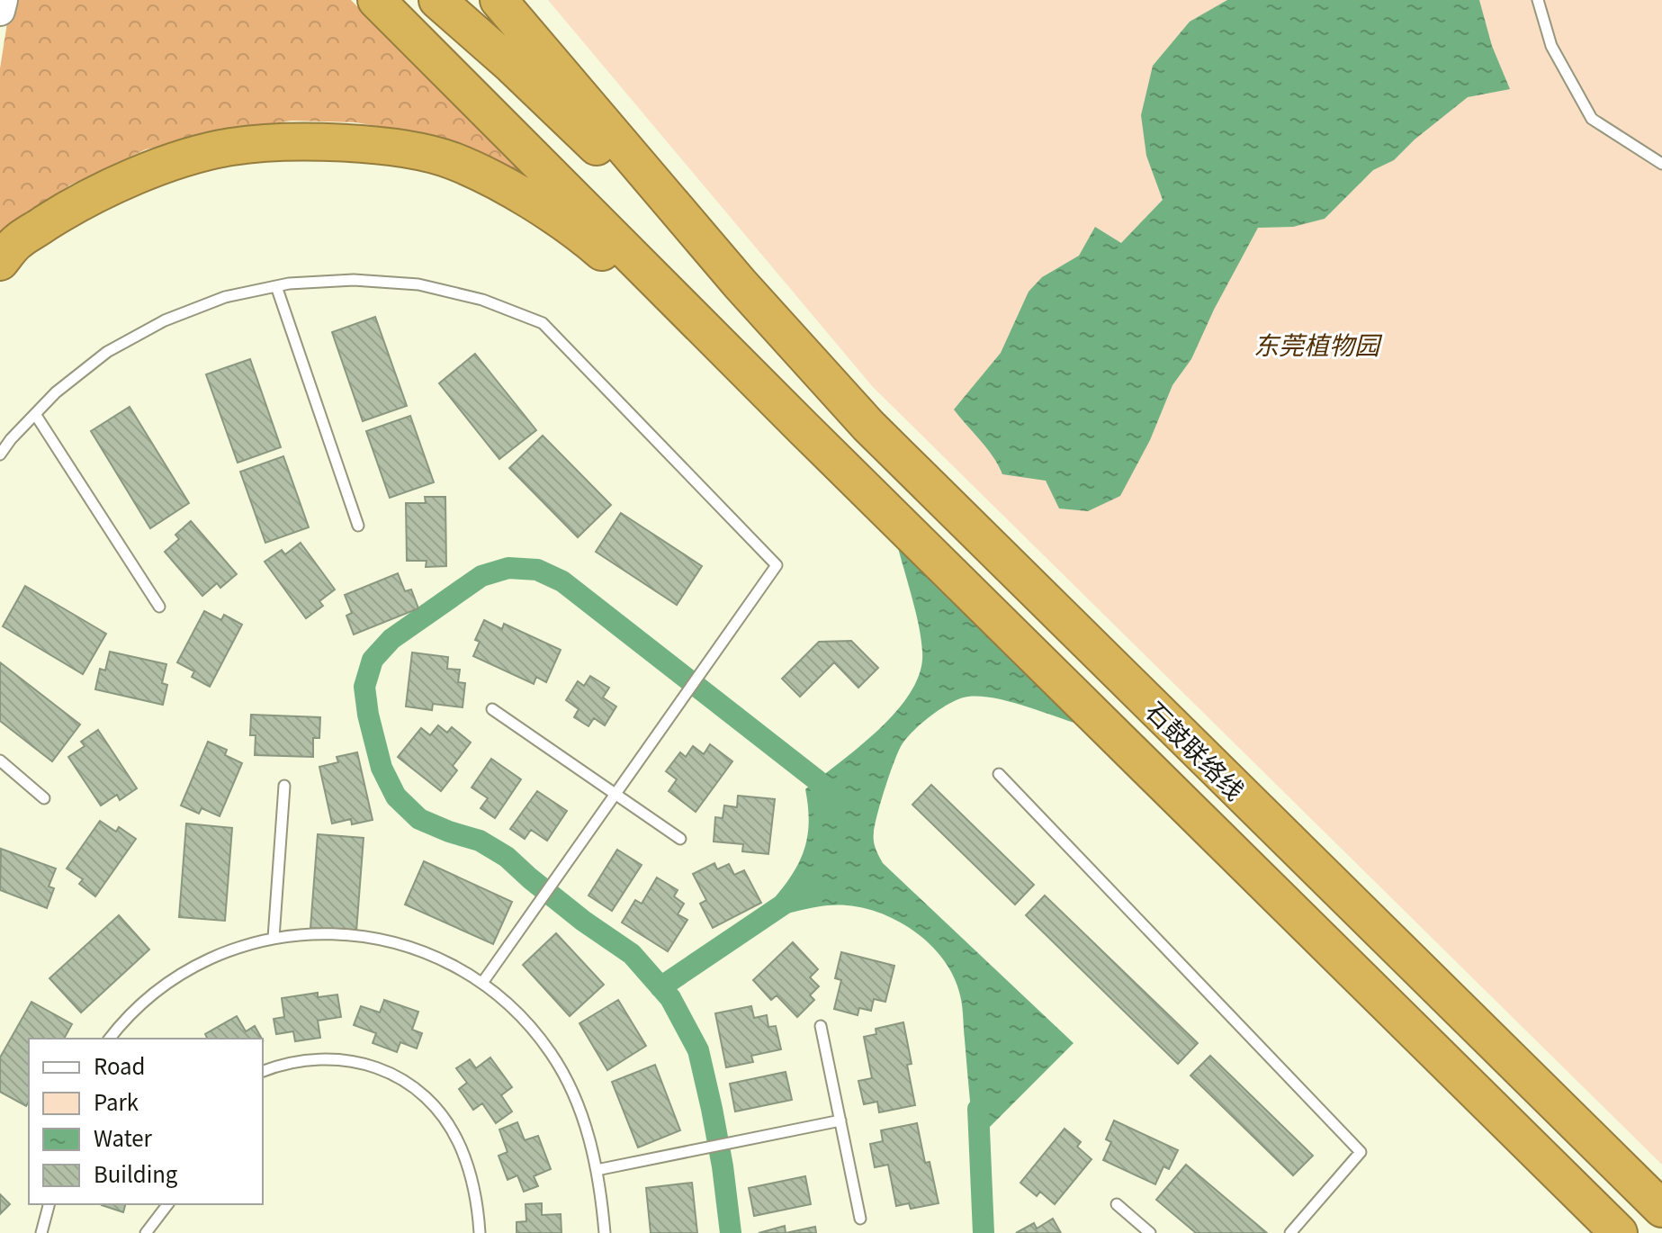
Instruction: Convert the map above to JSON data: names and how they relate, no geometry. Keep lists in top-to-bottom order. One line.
{"streets":{"highway":["石鼓联络线"]},"parks":["东莞植物园"],"legend":["Road","Park","Water","Building"]}
